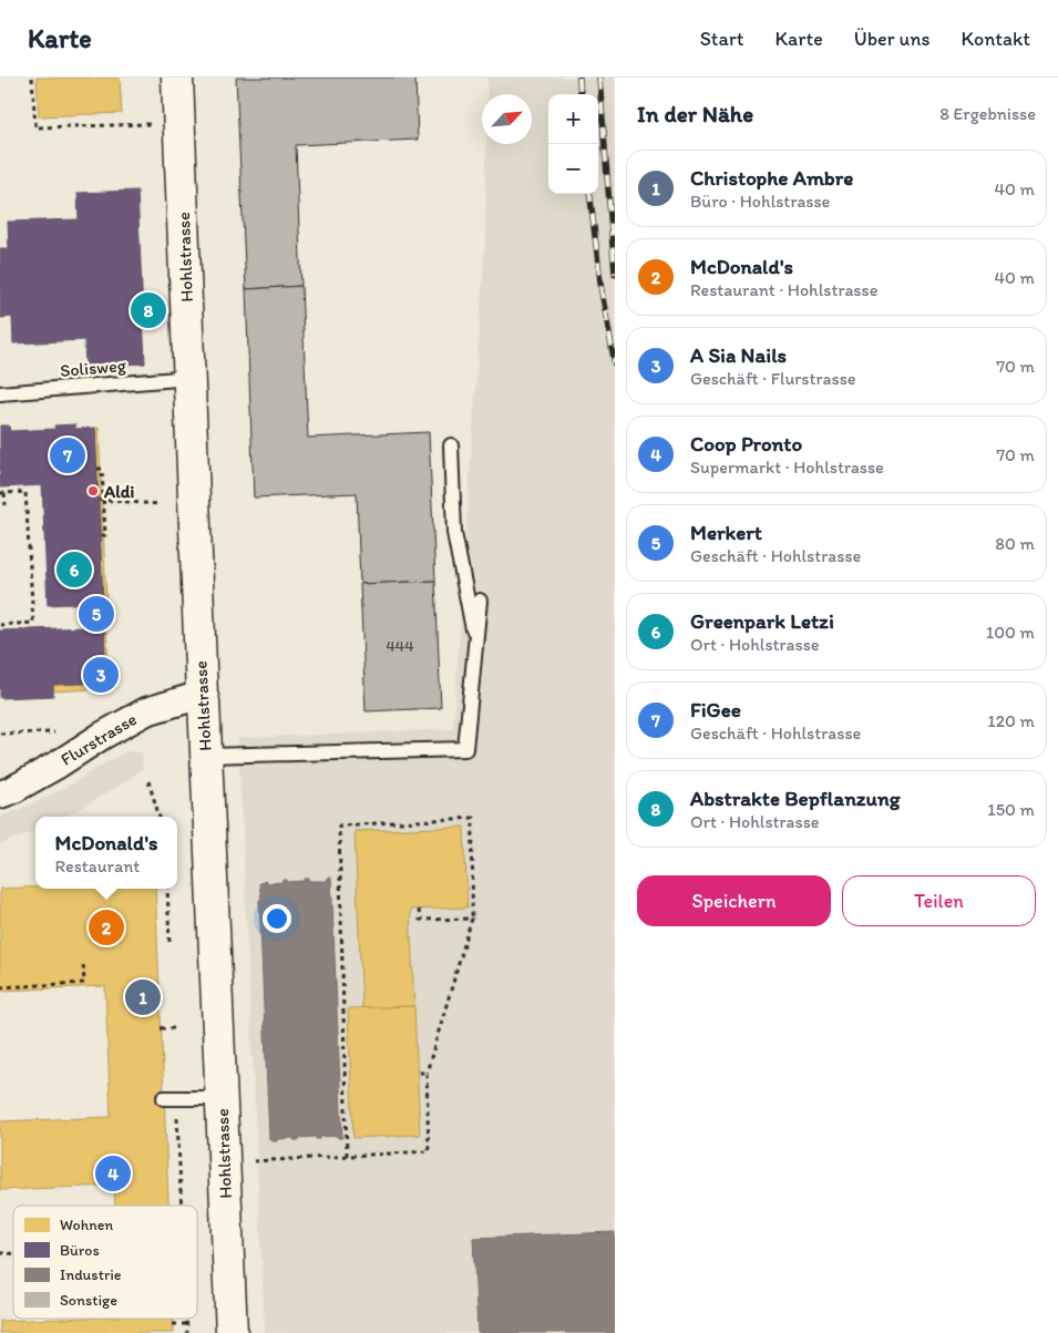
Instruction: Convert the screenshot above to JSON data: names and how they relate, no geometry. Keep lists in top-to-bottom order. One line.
{"streets":{"street":["Hohlstrasse","Flurstrasse"],"lane":["Solisweg"]},"crossings":[["Hohlstrasse","Solisweg"],["Hohlstrasse","Flurstrasse"]],"places":["Aldi"],"house_numbers":["444"],"legend":["Wohnen","Büros","Industrie","Sonstige"],"north":"top right","page":{"header":"Karte","nav":["Start","Karte","Über uns","Kontakt"],"heading":["In der Nähe","8 Ergebnisse"],"map_buttons":["+","−"],"list":[{"mark":"1","name":"Christophe Ambre","note":"Büro · Hohlstrasse","value":"40 m"},{"mark":"2","name":"McDonald's","note":"Restaurant · Hohlstrasse","value":"40 m"},{"mark":"3","name":"A Sia Nails","note":"Geschäft · Flurstrasse","value":"70 m"},{"mark":"4","name":"Coop Pronto","note":"Supermarkt · Hohlstrasse","value":"70 m"},{"mark":"5","name":"Merkert","note":"Geschäft · Hohlstrasse","value":"80 m"},{"mark":"6","name":"Greenpark Letzi","note":"Ort · Hohlstrasse","value":"100 m"},{"mark":"7","name":"FiGee","note":"Geschäft · Hohlstrasse","value":"120 m"},{"mark":"8","name":"Abstrakte Bepflanzung","note":"Ort · Hohlstrasse","value":"150 m"}],"pins":["8","7","6","5","3","2","1","4"],"popup":["McDonald's","Restaurant"],"buttons":["Speichern","Teilen"]}}
